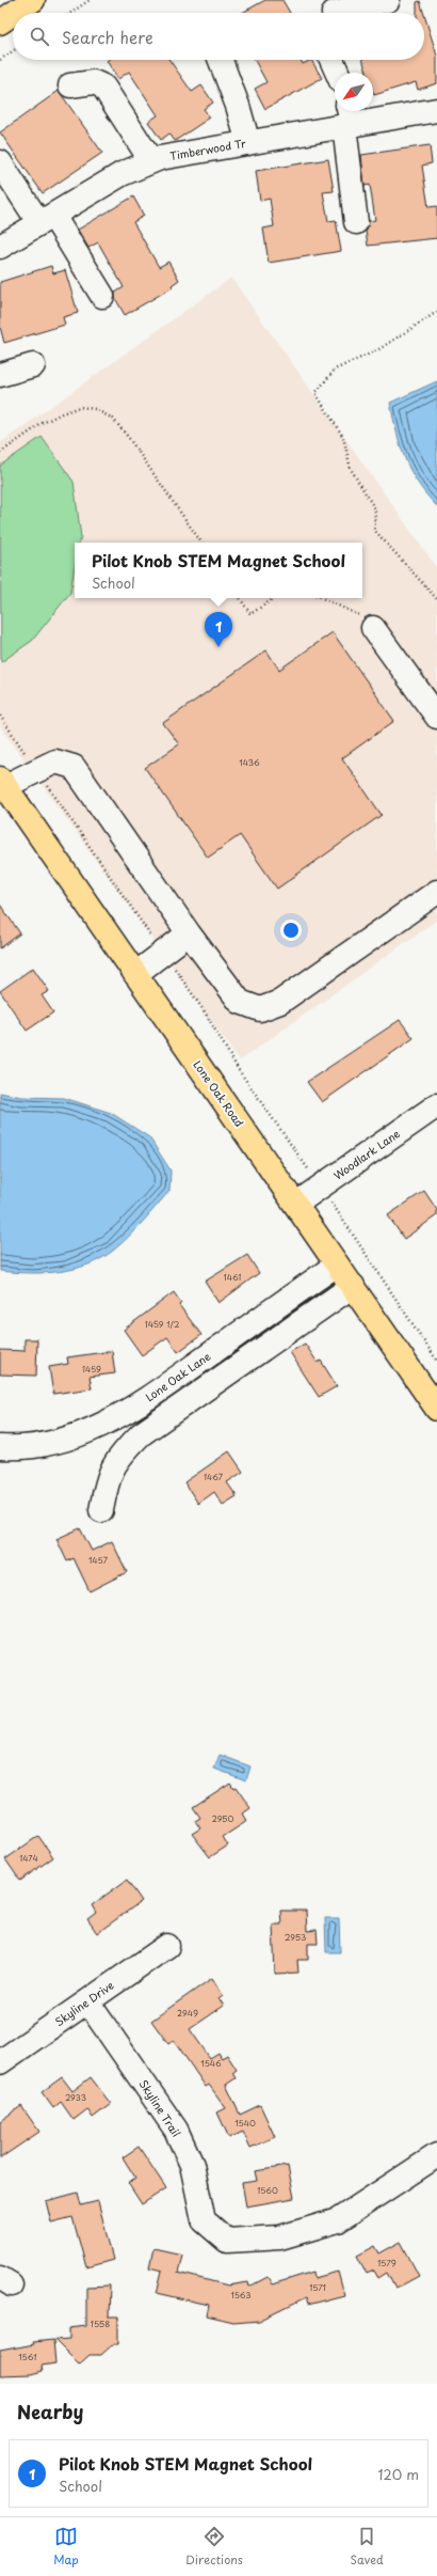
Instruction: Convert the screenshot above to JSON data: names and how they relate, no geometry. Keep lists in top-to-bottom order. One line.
{"streets":{"main road":["Lone Oak Road"],"street":["Timberwood Tr","Woodlark Lane","Lone Oak Lane","Skyline Drive","Skyline Trail"]},"crossings":[["Lone Oak Road","Woodlark Lane"],["Lone Oak Road","Lone Oak Lane"],["Skyline Drive","Skyline Trail"]],"house_numbers":["1436","1461","1459 1/2","1459","1467","1457","2950","1474","2953","2949","1546","2933","1540","1560","1579","1571","1563","1558","1561"],"north":"bottom left","page":{"search":"Search here","popup":["Pilot Knob STEM Magnet School","School"],"pins":"1","heading":"Nearby","list":[{"mark":"1","name":"Pilot Knob STEM Magnet School","note":"School","value":"120 m"}],"nav":["Map","Directions","Saved"]}}
